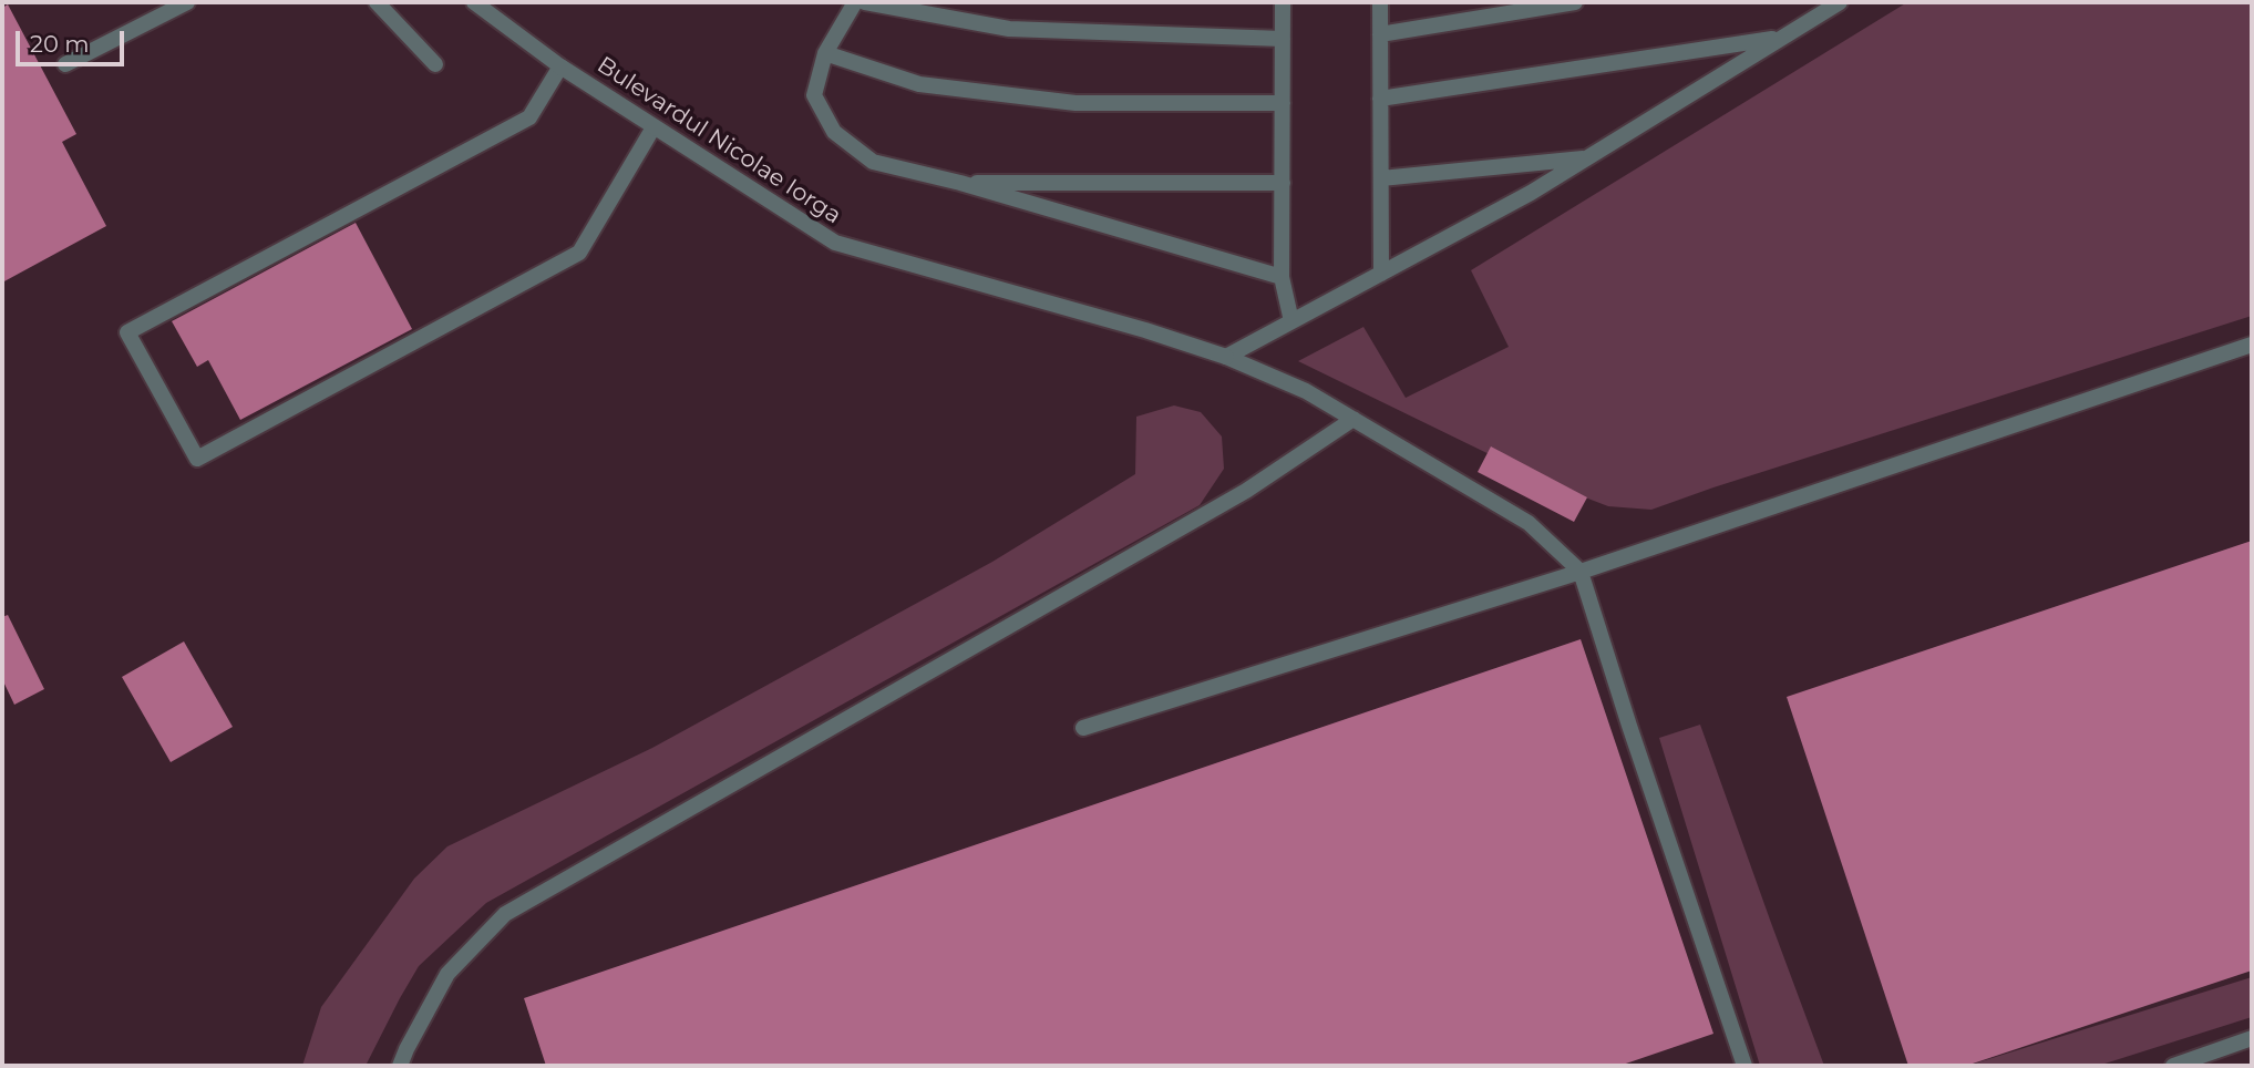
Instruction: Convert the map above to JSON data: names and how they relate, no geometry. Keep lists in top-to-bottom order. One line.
{"streets":{"street":["Bulevardul Nicolae Iorga"]},"scale_bar":"20 m"}
